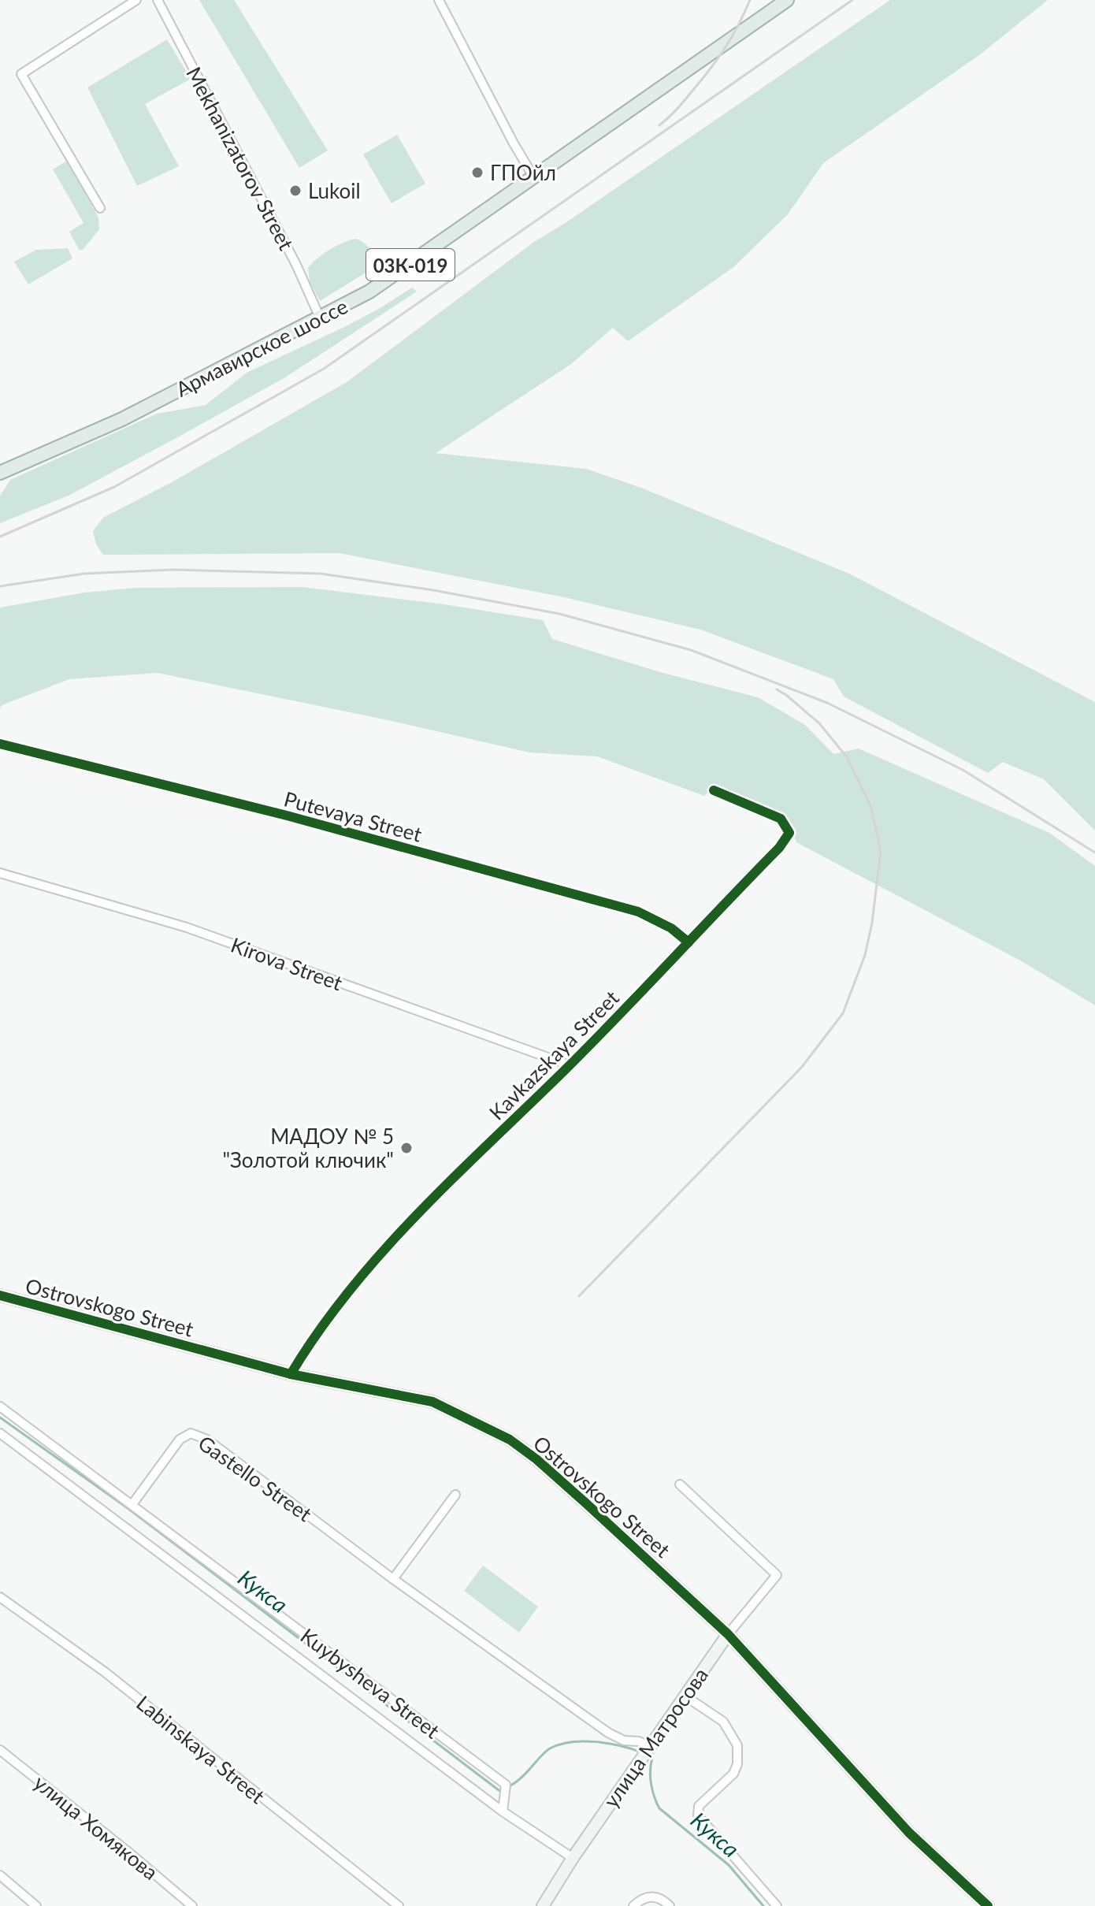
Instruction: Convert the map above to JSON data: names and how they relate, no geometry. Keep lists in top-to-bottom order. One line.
{"streets":{"main road":["03К-019","Армавирское шоссе"],"street":["Mekhanizatorov Street","Putevaya Street","Kirova Street","Kavkazskaya Street","Ostrovskogo Street","Gastello Street","Kuybysheva Street","улица Матросова","Labinskaya Street","улица Хомякова"]},"crossings":[["Mekhanizatorov Street","Армавирское шоссе"],["Putevaya Street","Kavkazskaya Street"],["Kirova Street","Kavkazskaya Street"],["Kavkazskaya Street","Ostrovskogo Street"],["Ostrovskogo Street","улица Матросова"],["Gastello Street","Kuybysheva Street"],["Gastello Street","улица Матросова"],["Kuybysheva Street","улица Матросова"]],"water":["Кукса"],"places":["ГПОйл","Lukoil","МАДОУ № 5 \"Золотой ключик\""]}
